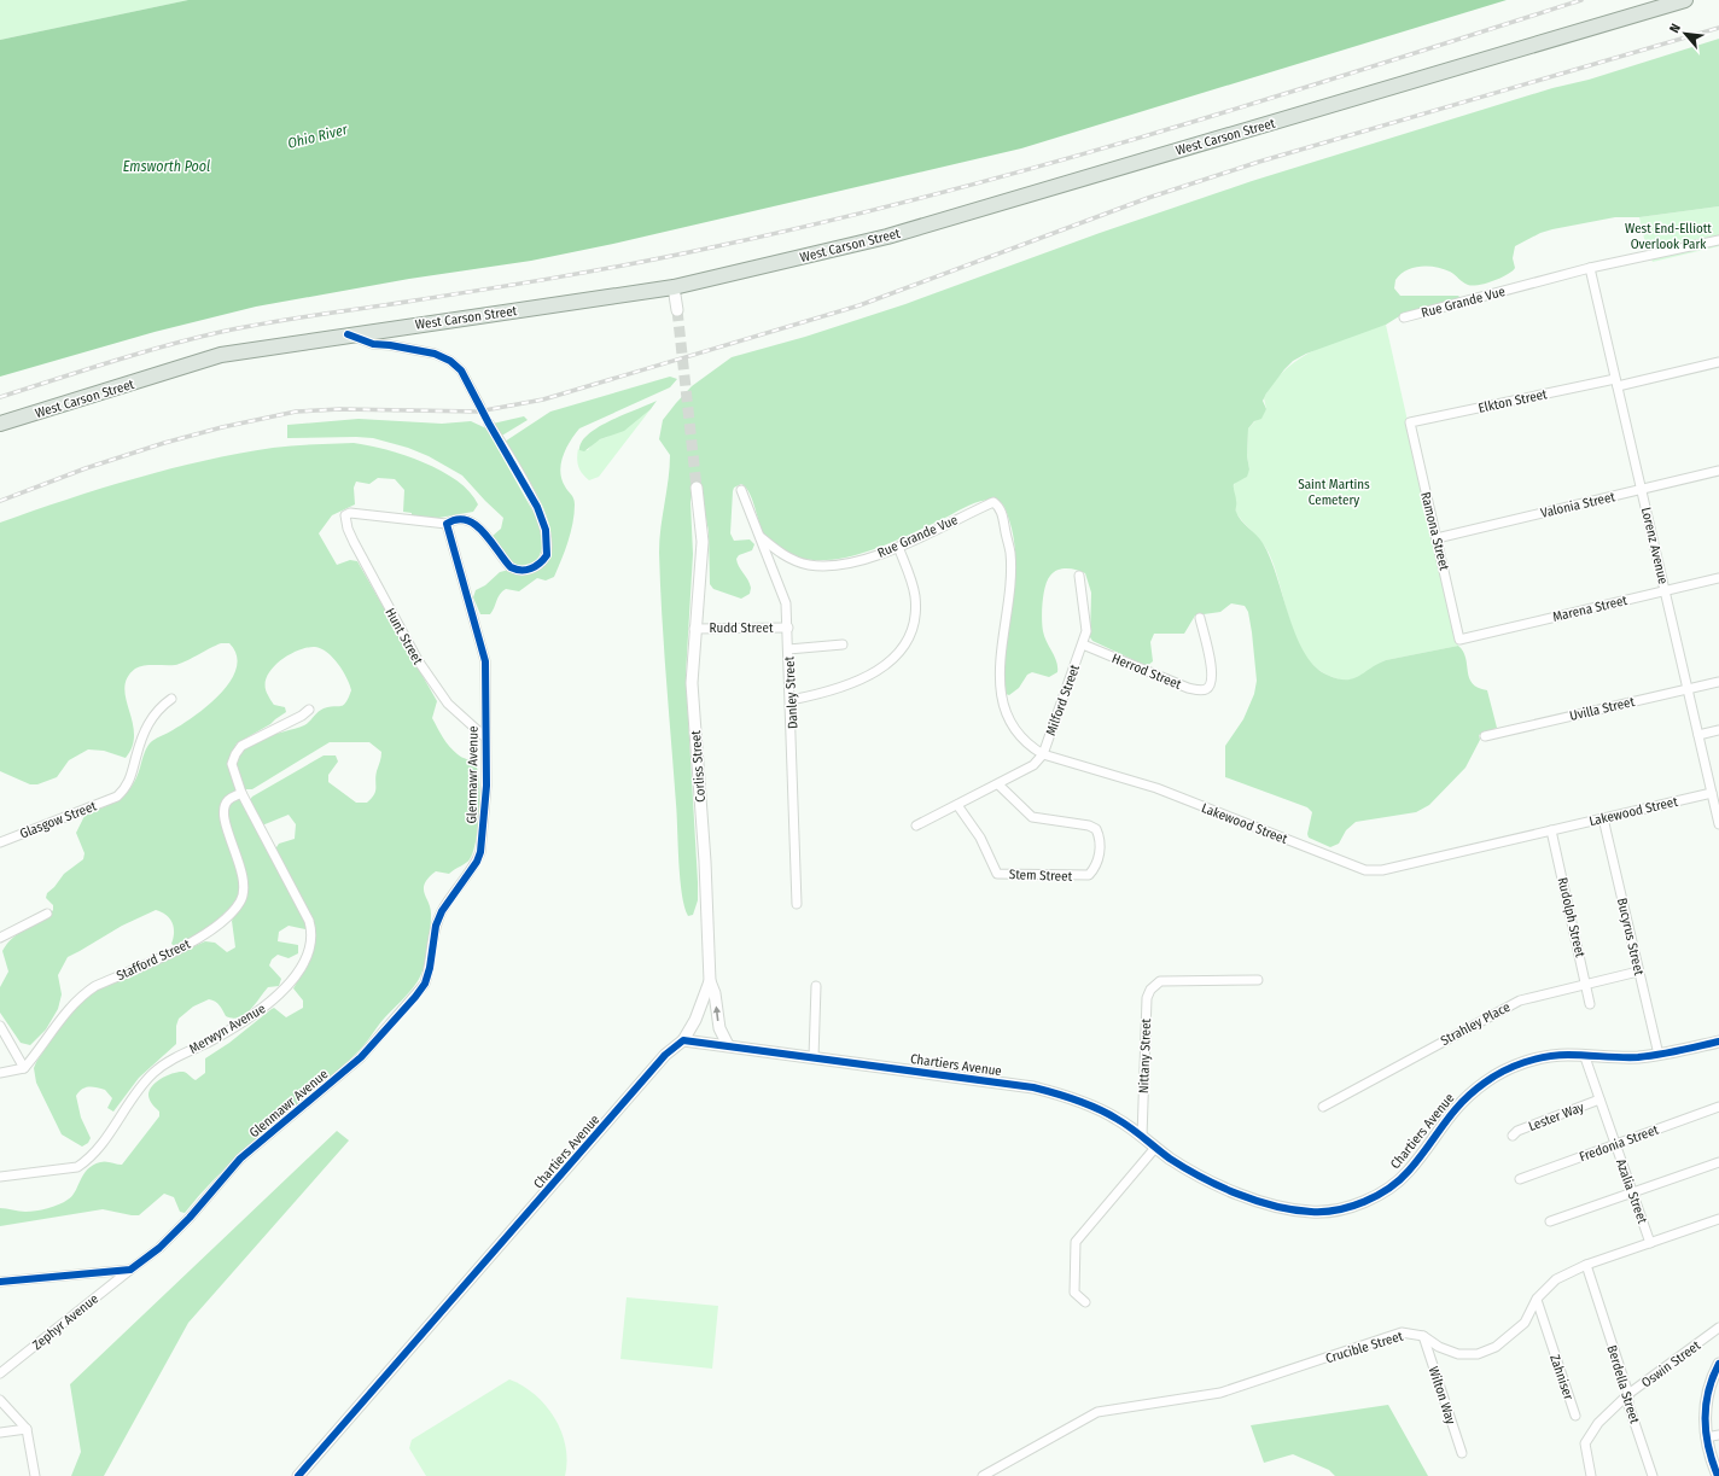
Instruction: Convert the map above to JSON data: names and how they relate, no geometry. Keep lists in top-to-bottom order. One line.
{"streets":{"main road":["West Carson Street"],"street":["Rue Grande Vue","Elkton Street","Valonia Street","Ramona Street","Lorenz Avenue","Marena Street","Rudd Street","Hunt Street","Herrod Street","Danley Street","Milford Street","Uvilla Street","Corliss Street","Glenmawr Avenue","Lakewood Street","Glasgow Street","Stem Street","Rudolph Street","Bucyrus Street","Stafford Street","Strahley Place","Merwyn Avenue","Nittany Street","Chartiers Avenue","Lester Way","Fredonia Street","Azalia Street","Zephyr Avenue","Crucible Street","Oswin Street","Zahniser","Berdella Street","Wilton Way"]},"crossings":[["Rue Grande Vue","Lorenz Avenue"],["Rue Grande Vue","Danley Street"],["Rue Grande Vue","Lakewood Street"],["Elkton Street","Ramona Street"],["Elkton Street","Lorenz Avenue"],["Valonia Street","Ramona Street"],["Valonia Street","Lorenz Avenue"],["Ramona Street","Marena Street"],["Lorenz Avenue","Marena Street"],["Lorenz Avenue","Uvilla Street"],["Lorenz Avenue","Lakewood Street"],["Rudd Street","Danley Street"],["Rudd Street","Corliss Street"],["Hunt Street","Glenmawr Avenue"],["Herrod Street","Milford Street"],["Milford Street","Lakewood Street"],["Corliss Street","Chartiers Avenue"],["Glenmawr Avenue","Zephyr Avenue"],["Lakewood Street","Rudolph Street"],["Lakewood Street","Bucyrus Street"],["Rudolph Street","Strahley Place"],["Bucyrus Street","Strahley Place"],["Bucyrus Street","Chartiers Avenue"],["Stafford Street","Merwyn Avenue"],["Nittany Street","Chartiers Avenue"],["Chartiers Avenue","Azalia Street"],["Lester Way","Azalia Street"],["Fredonia Street","Azalia Street"],["Azalia Street","Crucible Street"],["Crucible Street","Zahniser"],["Crucible Street","Berdella Street"],["Crucible Street","Wilton Way"],["Oswin Street","Berdella Street"]],"water":["Ohio River","Emsworth Pool"],"parks":["West End-Elliott Overlook Park","Saint Martins Cemetery"],"north":"top left"}
